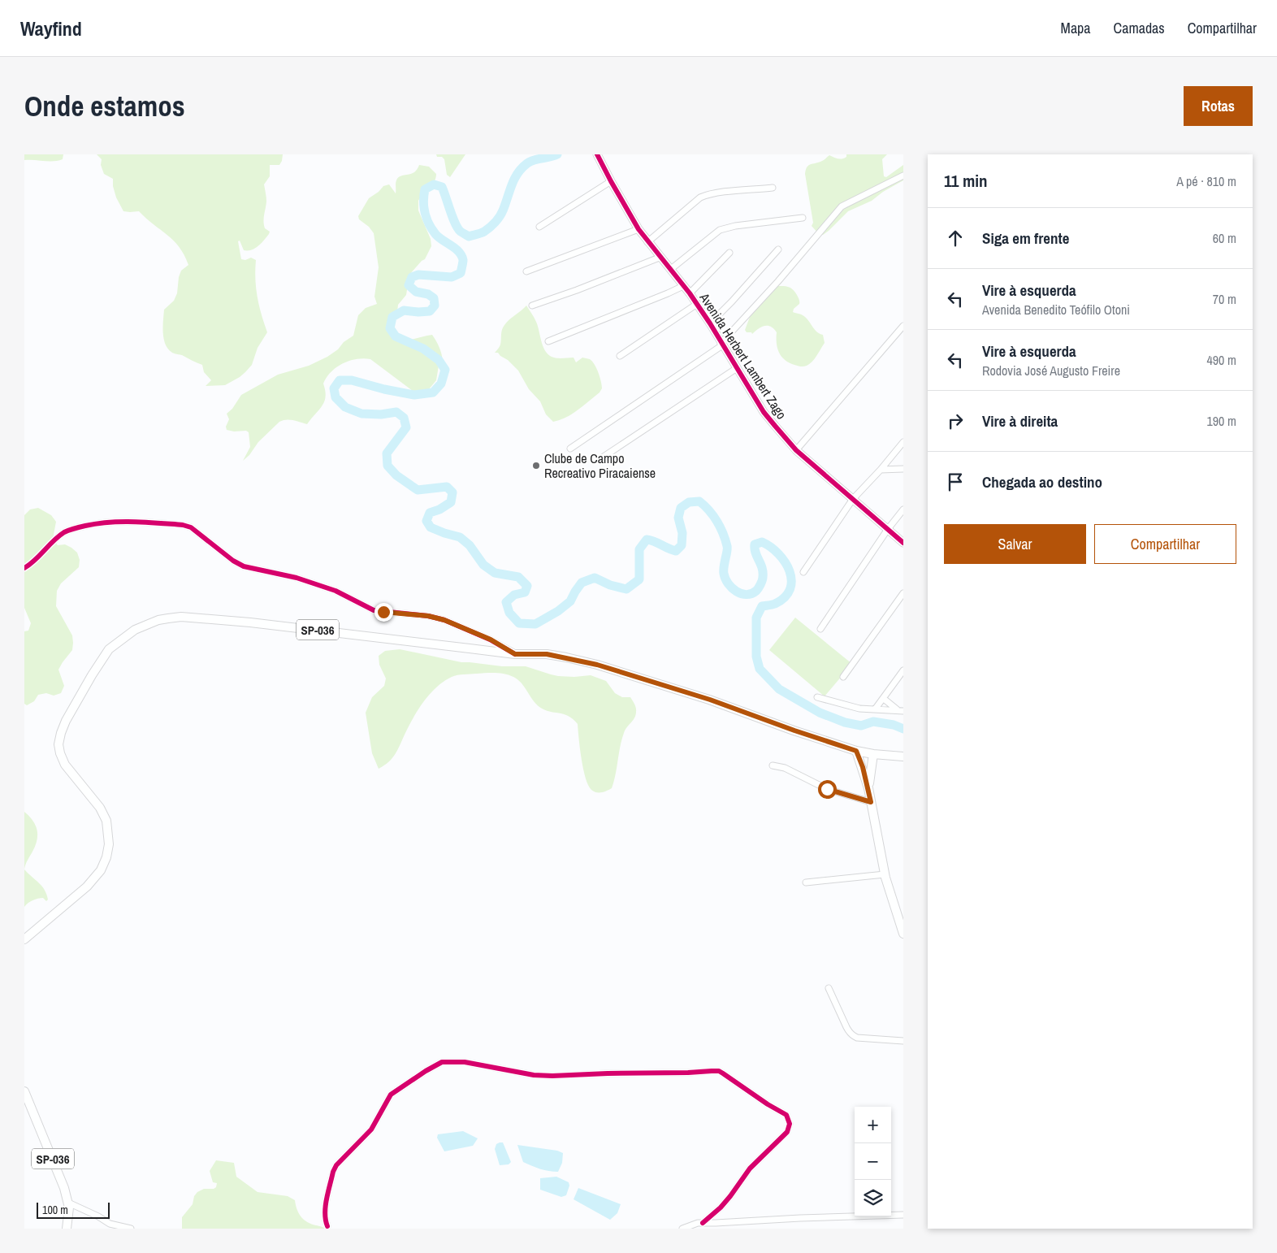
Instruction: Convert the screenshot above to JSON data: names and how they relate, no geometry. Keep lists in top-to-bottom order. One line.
{"streets":{"main road":["SP-036"],"street":["Avenida Herbert Lambert Zago"]},"places":["Clube de Campo Recreativo Piracaiense"],"scale_bar":"100 m","page":{"header":"Wayfind","nav":["Mapa","Camadas","Compartilhar"],"buttons":["Rotas",["Salvar","Compartilhar"]],"title":"Onde estamos","heading":["11 min","A pé · 810 m"],"list":[["Siga em frente","60 m"],["Vire à esquerda","Avenida Benedito Teófilo Otoni","70 m"],["Vire à esquerda","Rodovia José Augusto Freire","490 m"],["Vire à direita","190 m"],"Chegada ao destino"],"map_buttons":["+","−"],"scale":"100 m"}}
